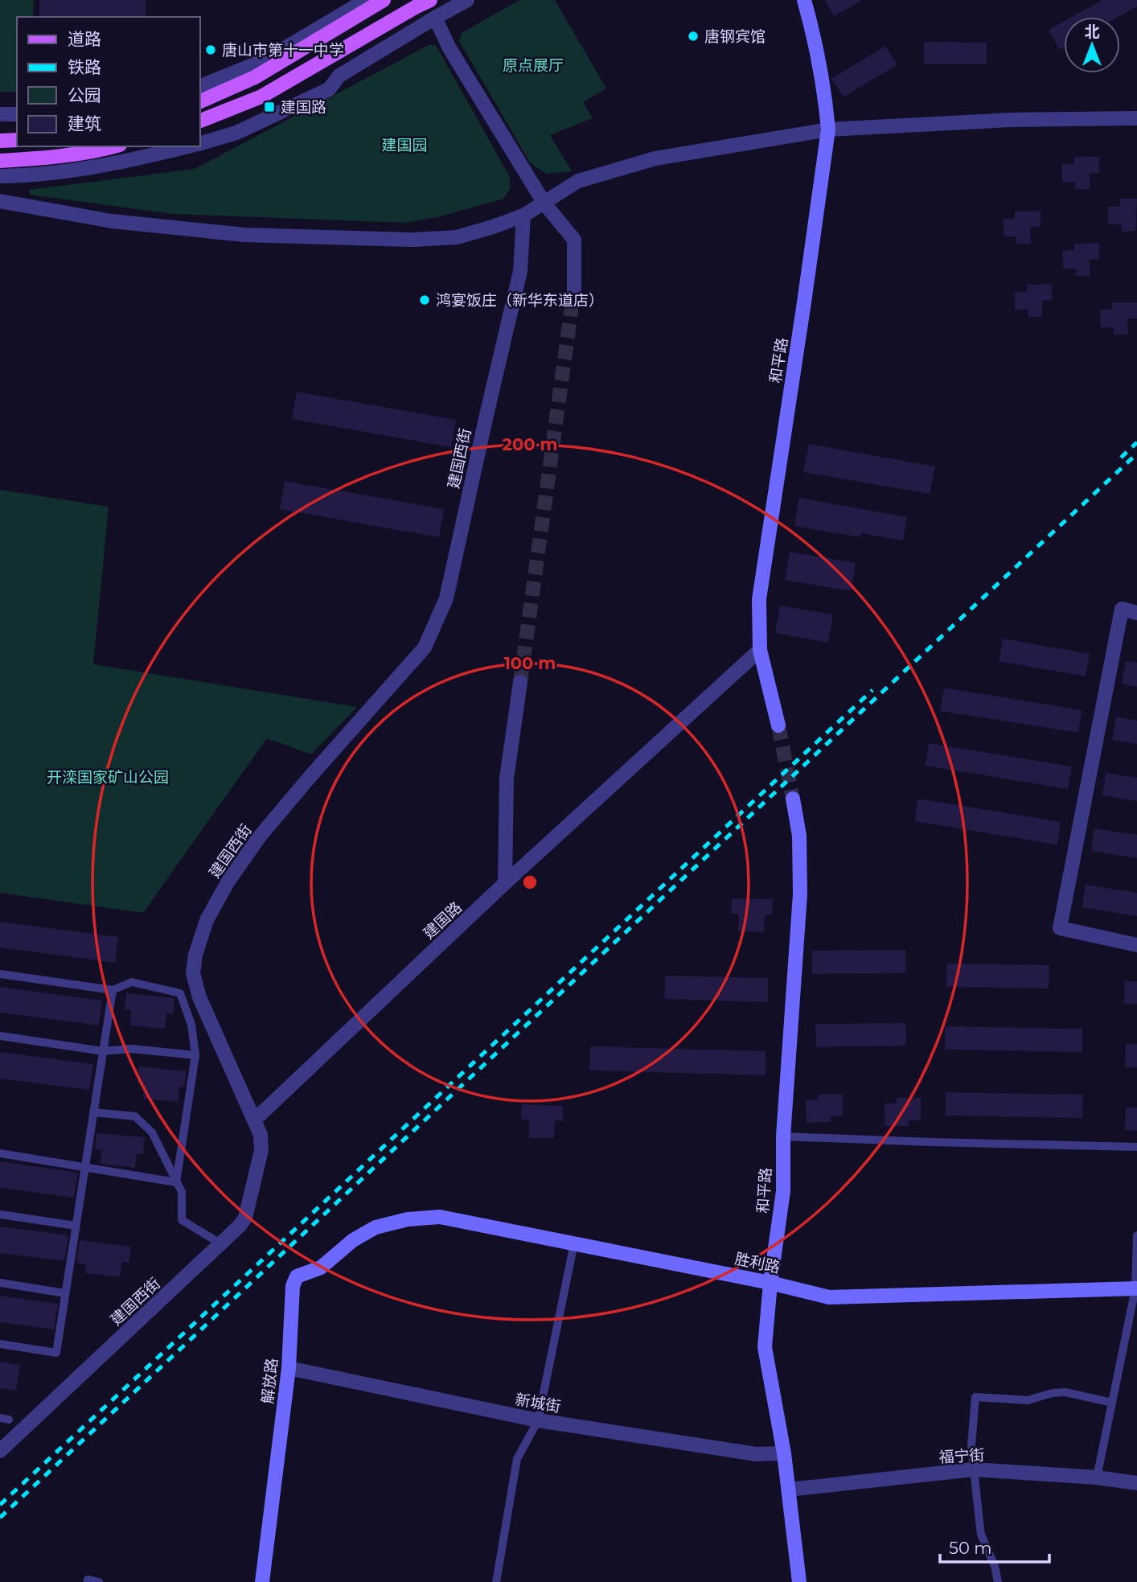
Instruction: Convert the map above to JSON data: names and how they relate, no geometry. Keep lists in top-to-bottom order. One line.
{"streets":{"street":["和平路","建国西街","建国路","胜利路","解放路","新城街","福宁街"]},"crossings":[["和平路","建国路"],["和平路","胜利路"],["和平路","新城街"],["和平路","福宁街"],["建国西街","建国路"],["胜利路","解放路"],["解放路","新城街"]],"parks":["原点展厅","建国园","开滦国家矿山公园"],"places":{"other":["唐钢宾馆","唐山市第十一中学","鸿宴饭庄（新华东道店）"],"transit":["建国路"]},"legend":["道路","铁路","公园","建筑"],"scale_bar":"50 m","north":"top","rings":["200 m","100 m"]}
